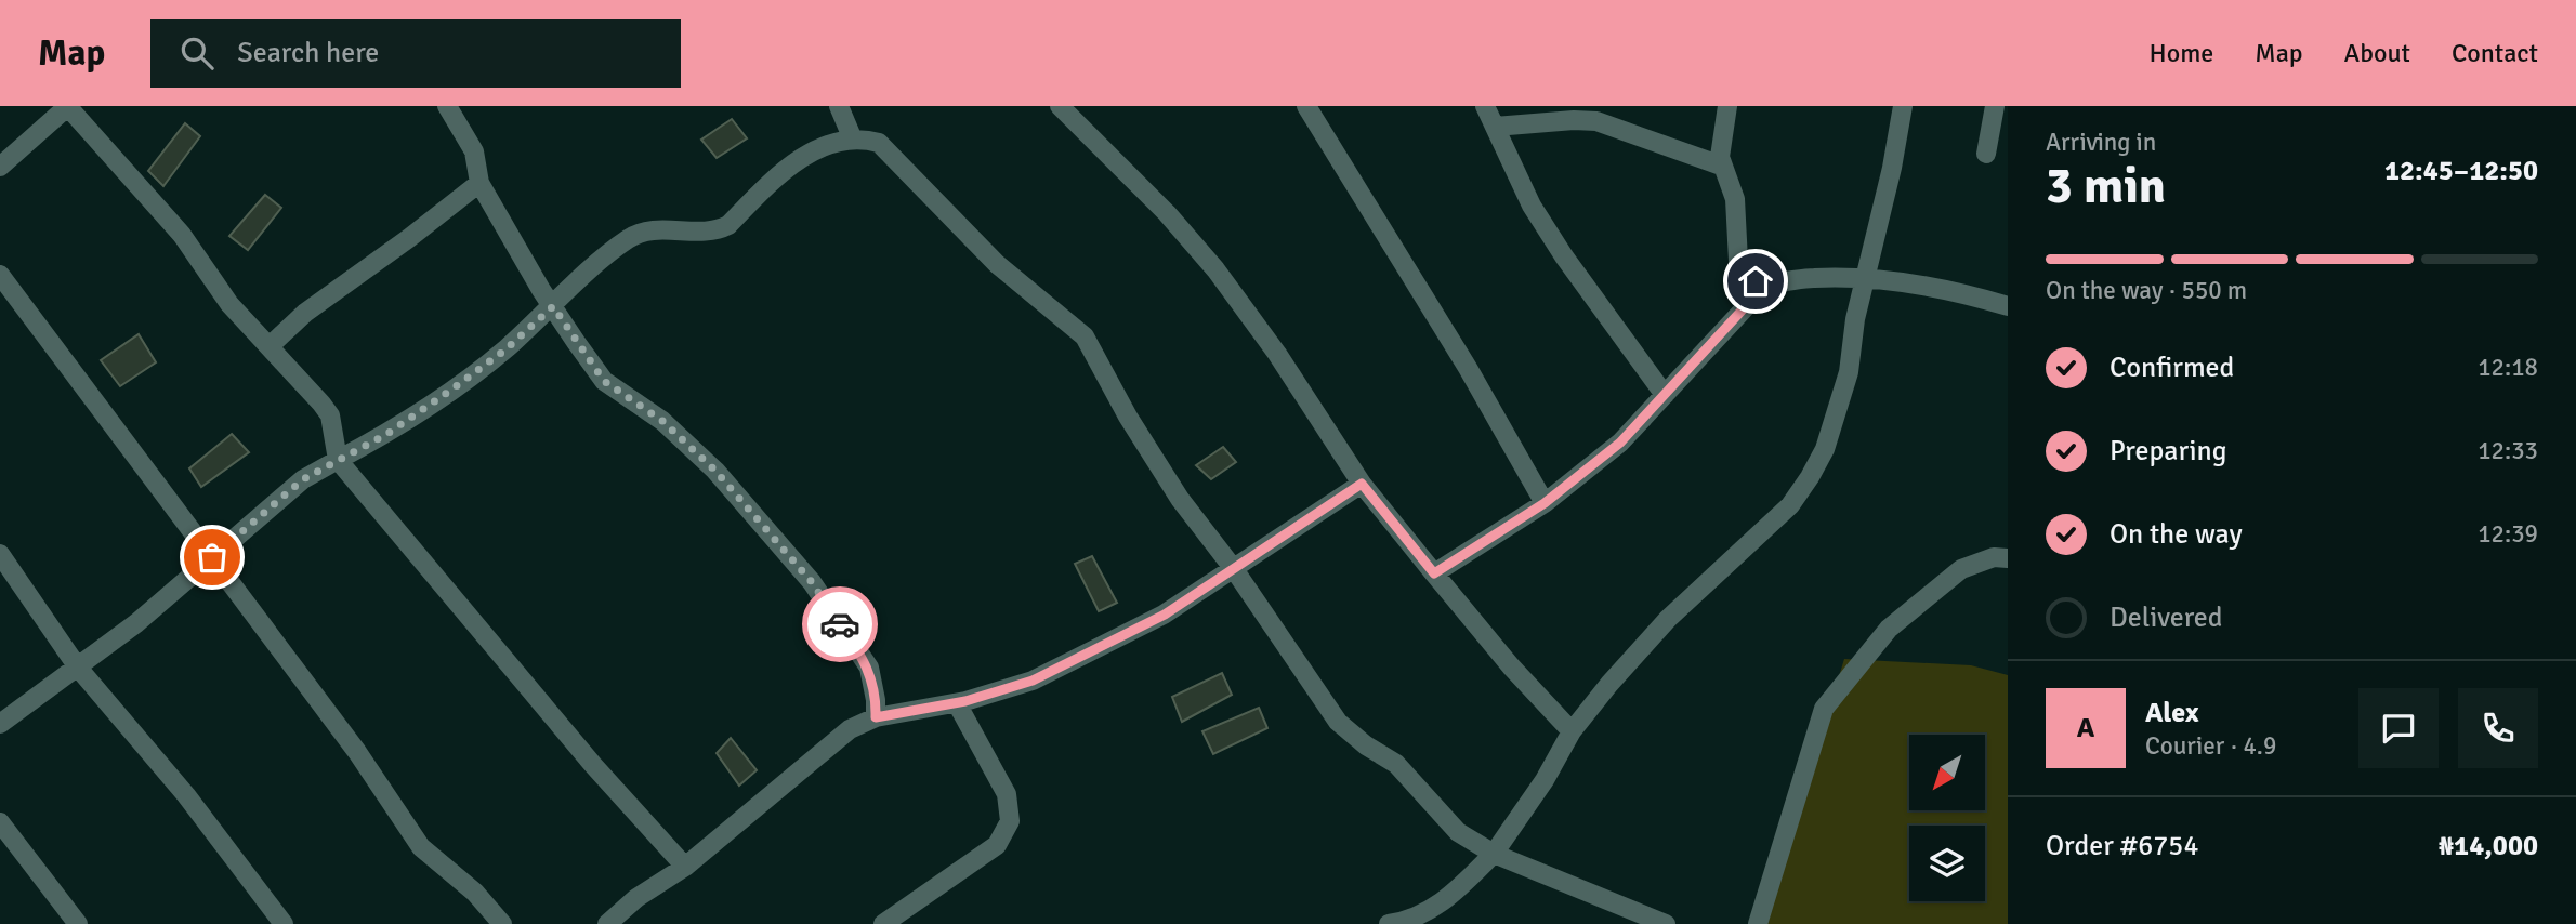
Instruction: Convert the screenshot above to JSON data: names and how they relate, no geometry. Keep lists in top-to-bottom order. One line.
{"north":"bottom left","page":{"header":"Map","search":"Search here","nav":["Home","Map","About","Contact"],"heading":["3 min","Arriving in","12:45–12:50"],"panel":["Alex","Courier · 4.9","Order #6754","₦14,000"],"bar":"On the way · 550 m","list":[["Confirmed","12:18"],["Preparing","12:33"],["On the way","12:39"],"Delivered"],"round":"A"}}
